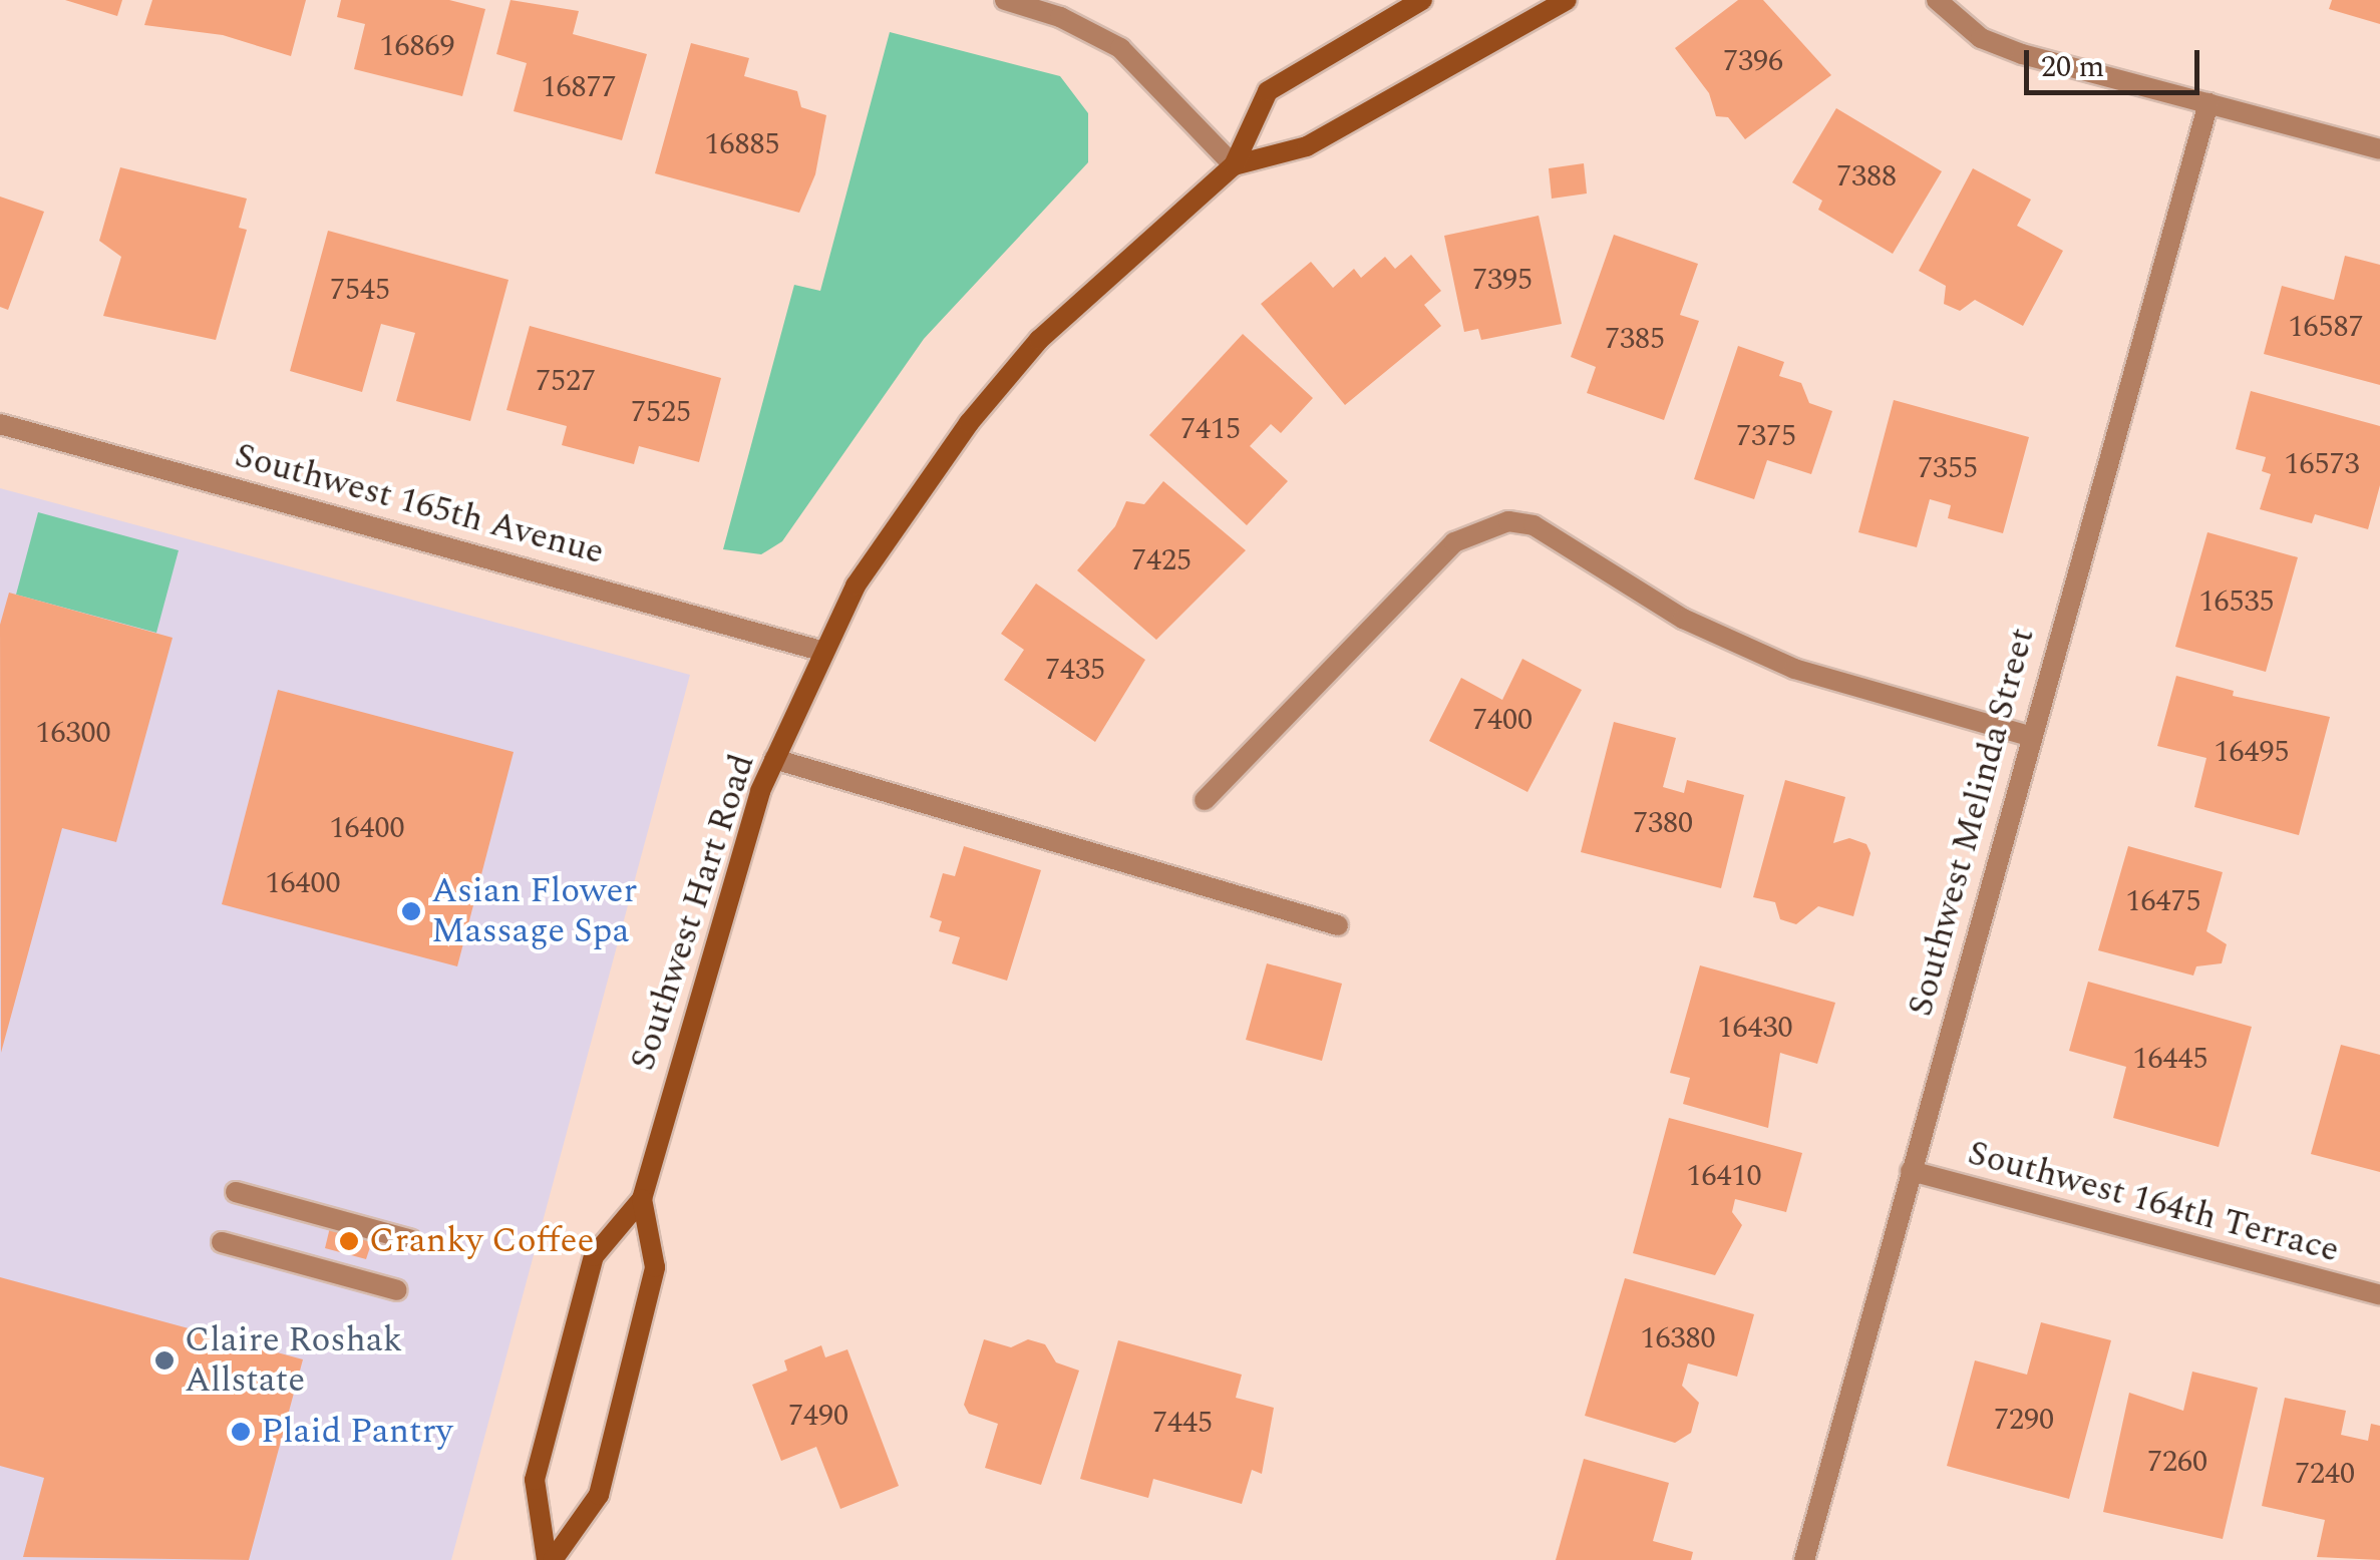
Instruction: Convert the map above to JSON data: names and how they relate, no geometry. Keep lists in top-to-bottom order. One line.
{"streets":{"main road":["Southwest Hart Road"],"street":["Southwest 165th Avenue","Southwest Melinda Street","Southwest 164th Terrace"]},"crossings":[["Southwest 165th Avenue","Southwest Hart Road"],["Southwest Melinda Street","Southwest 164th Terrace"]],"places":["Asian Flower Massage Spa","Cranky Coffee","Claire Roshak Allstate","Plaid Pantry"],"house_numbers":["16869","7396","16877","16885","7388","7395","7545","16587","7385","7527","7525","7415","7375","16573","7355","7425","16535","7435","7400","16300","16495","7380","16400","16400","16475","16430","16445","16410","16380","7490","7290","7445","7260","7240"],"scale_bar":"20 m"}
